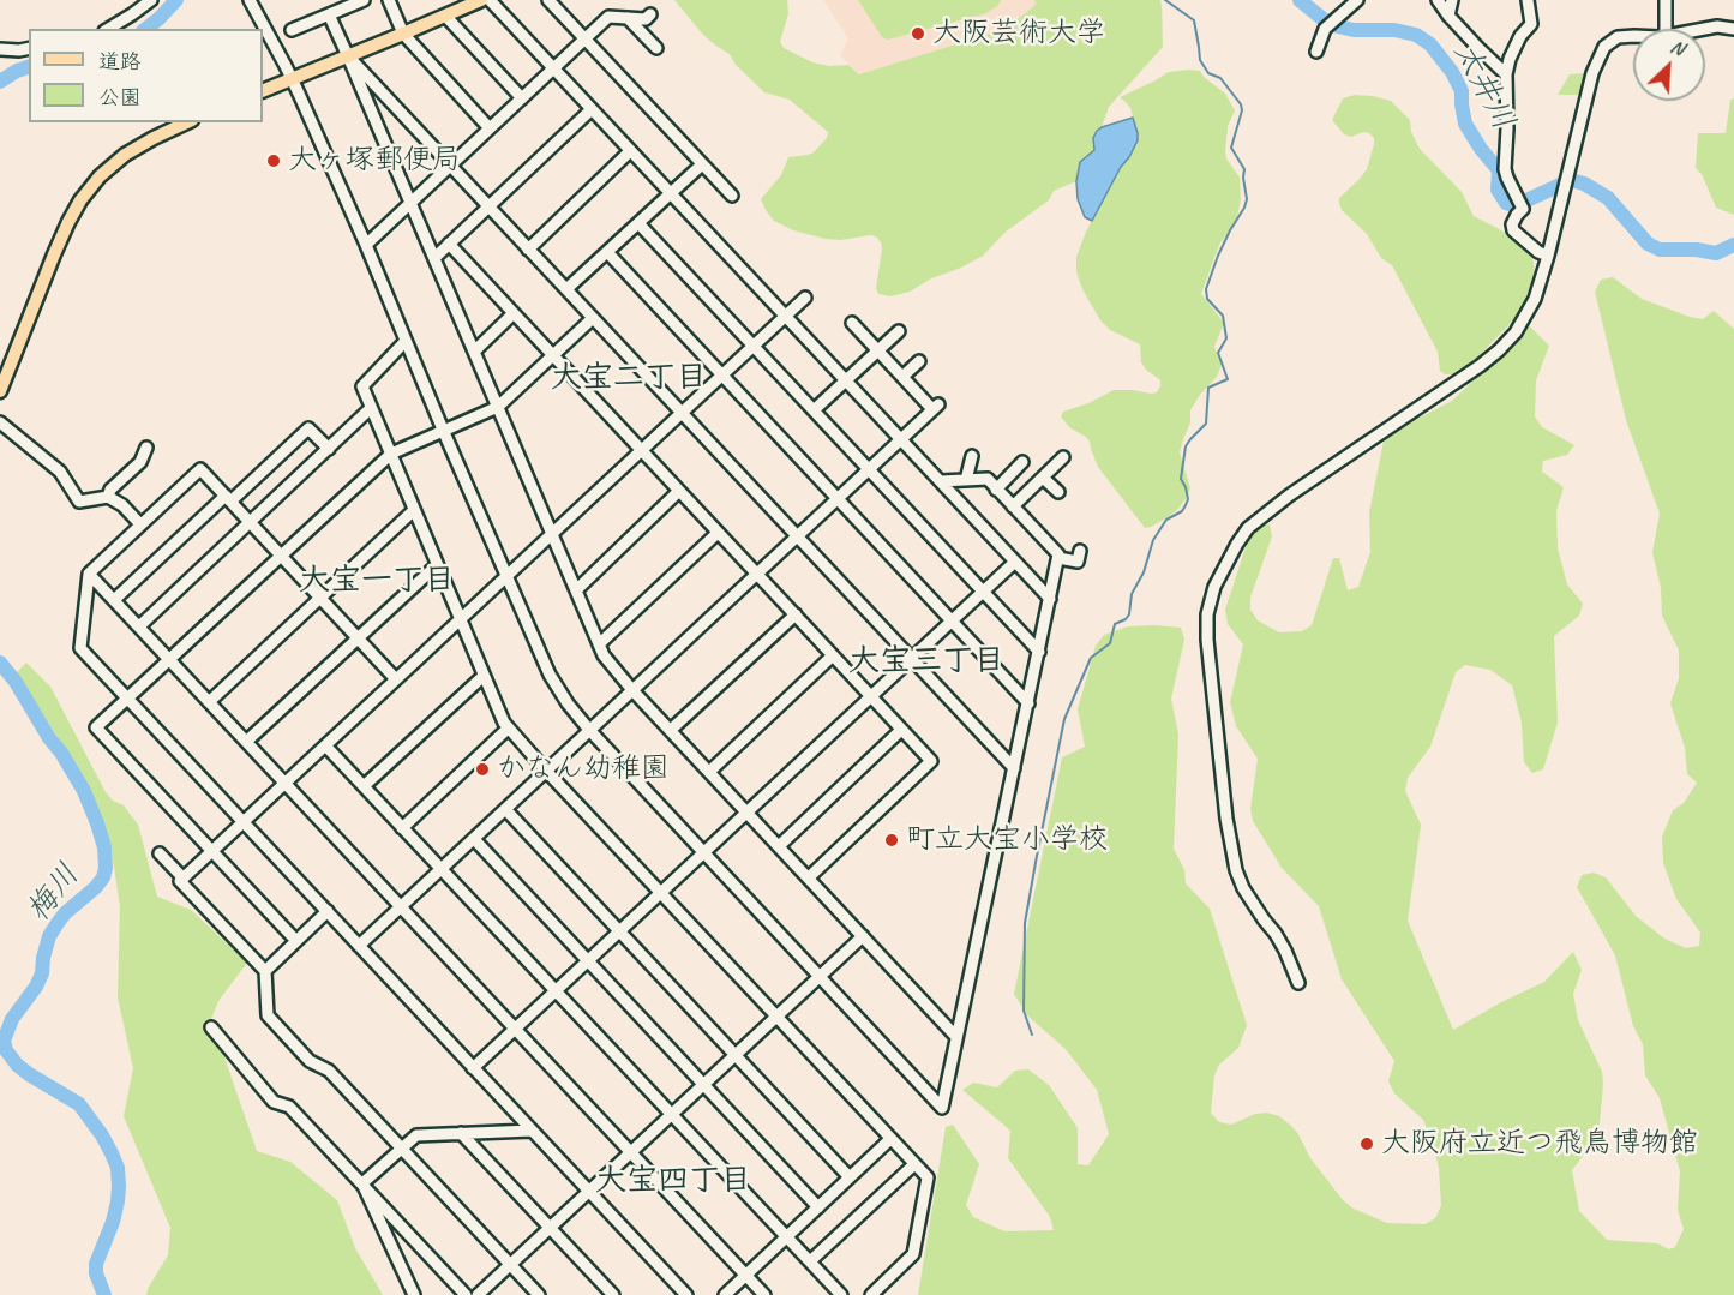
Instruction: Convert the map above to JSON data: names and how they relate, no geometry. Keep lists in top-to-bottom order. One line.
{"districts":["大宝二丁目","大宝一丁目","大宝三丁目","大宝四丁目"],"water":["太井川","梅川"],"places":["大阪芸術大学","大ヶ塚郵便局","かなん幼稚園","町立大宝小学校","大阪府立近つ飛鳥博物館"],"legend":["道路","公園"],"north":"top right"}
